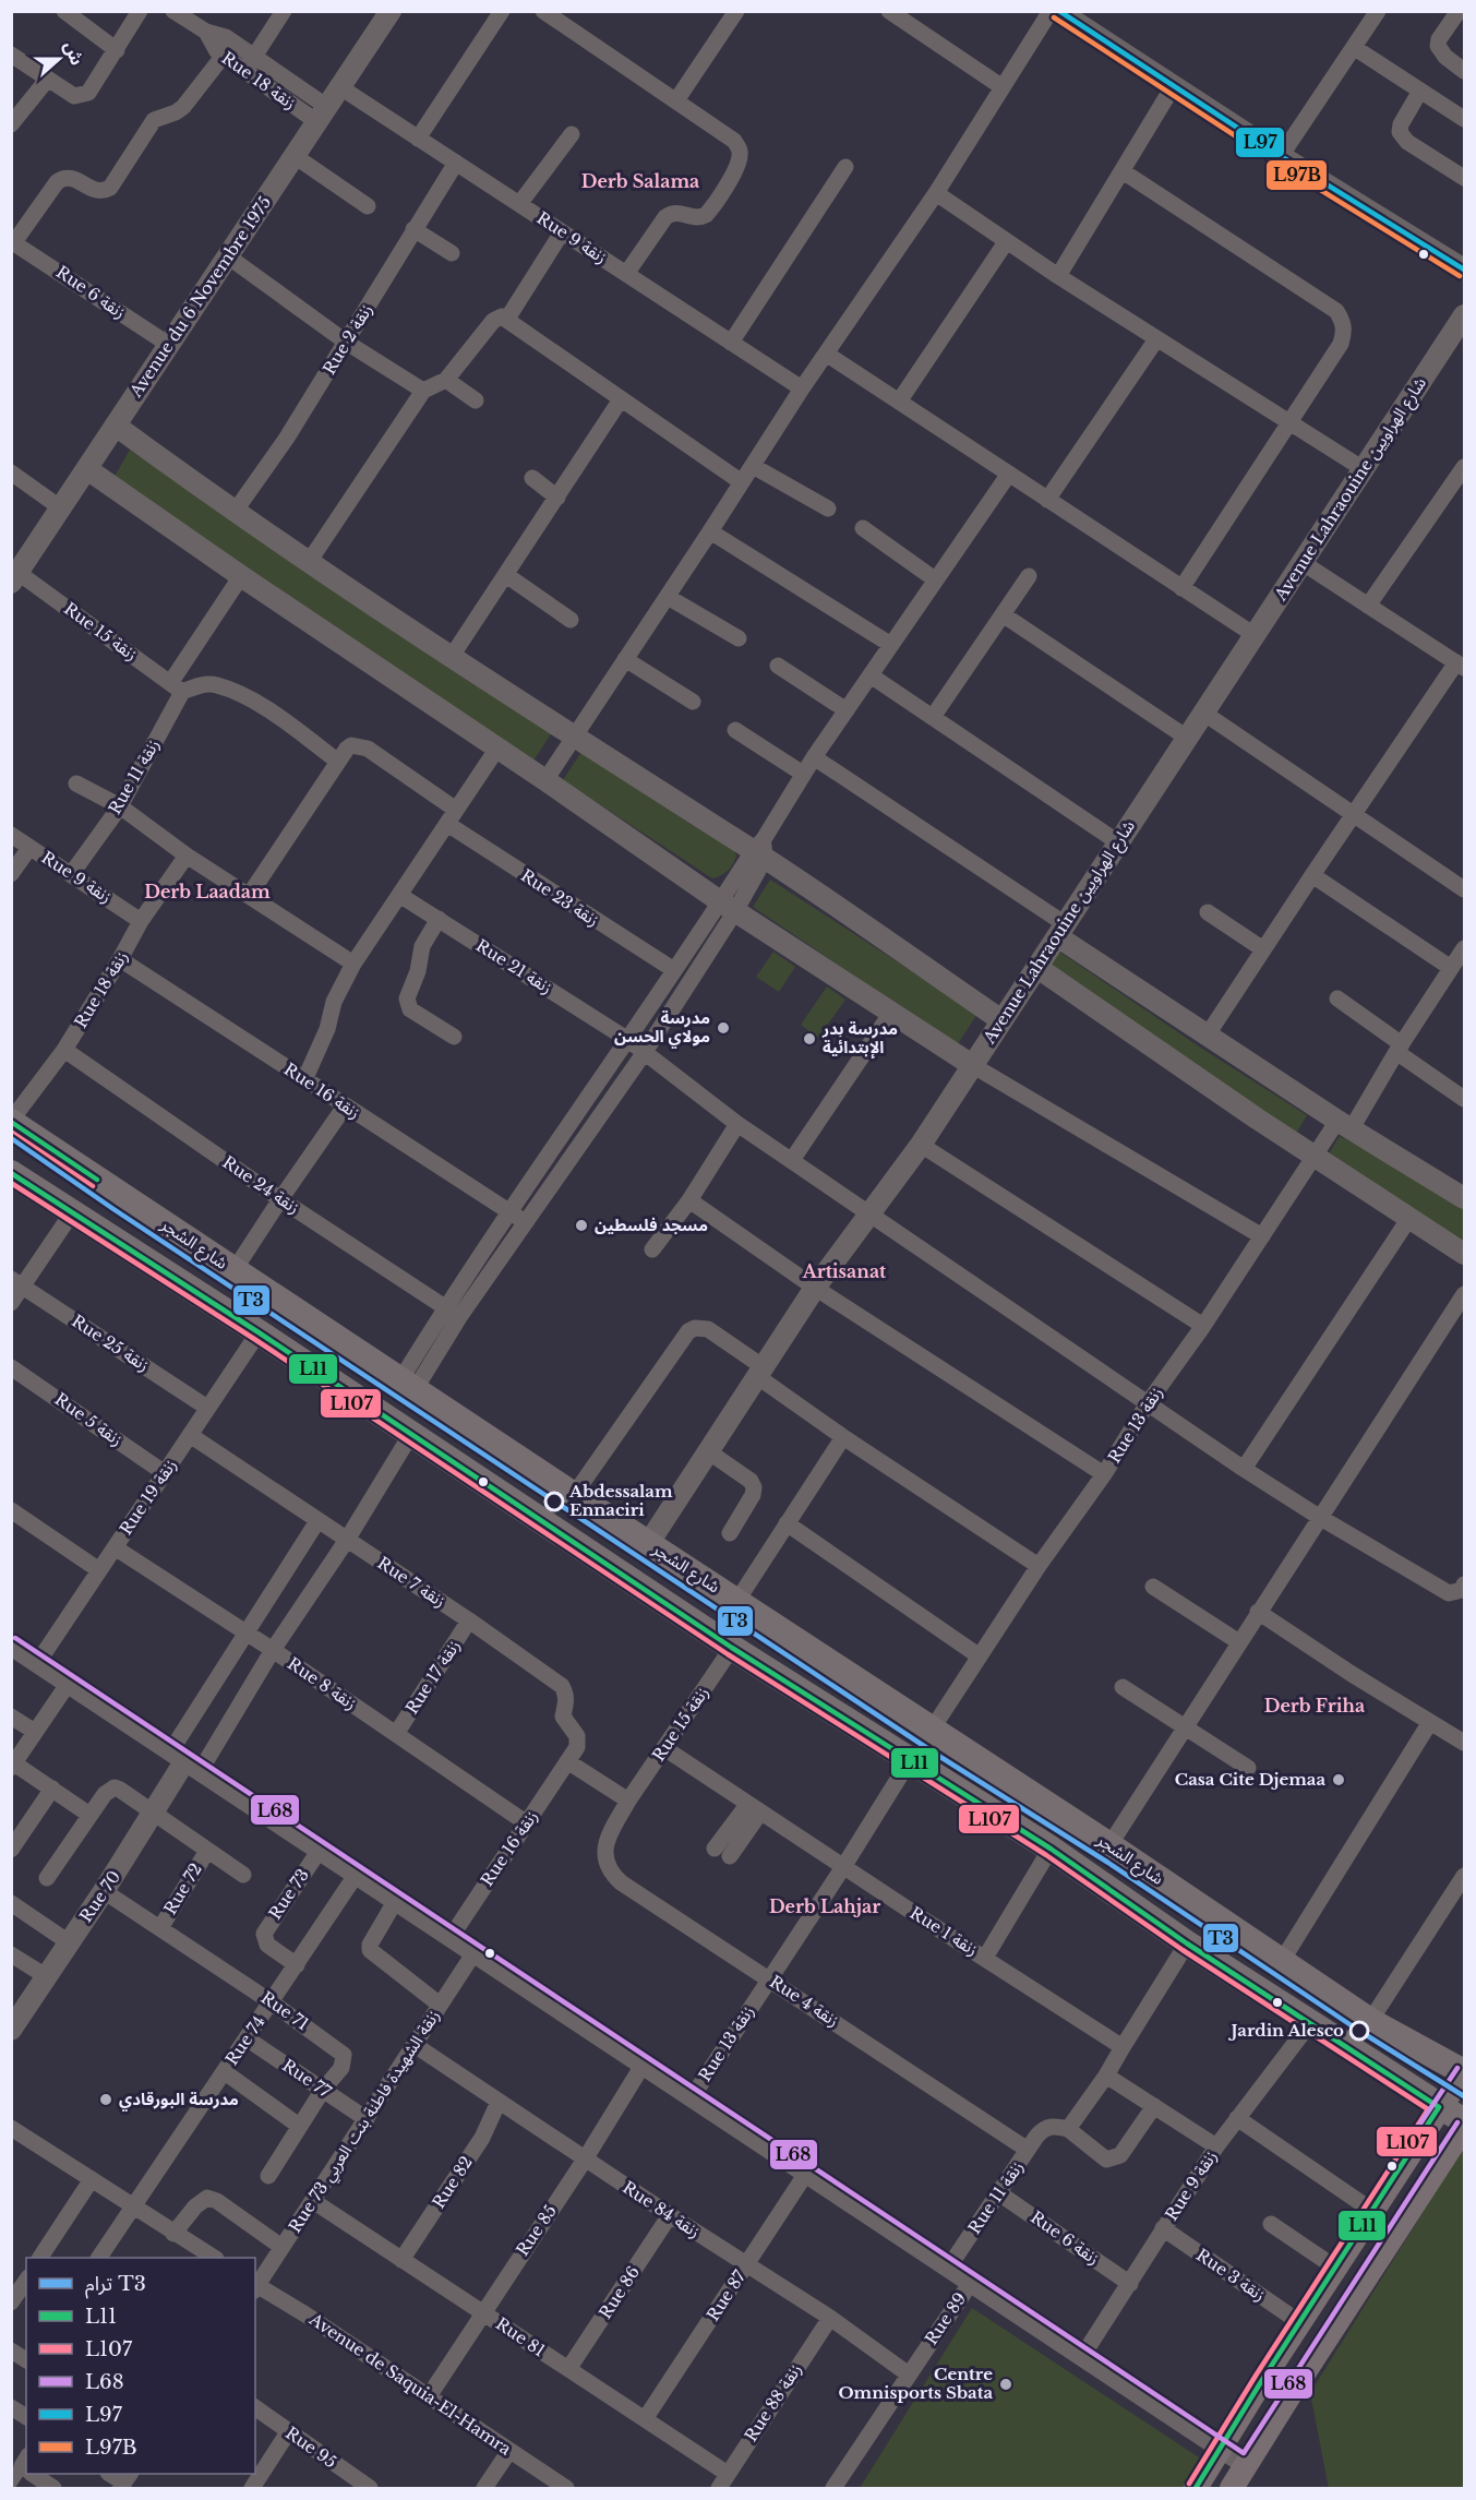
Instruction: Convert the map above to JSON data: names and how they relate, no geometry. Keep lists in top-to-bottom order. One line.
{"streets":{"main road":["شارع الشجر"],"street":["Rue 18 زنقة","Rue 9 زنقة","Rue 6 زنقة","Avenue du 6 Novembre 1975","Rue 2 زنقة","Avenue Lahraouine شارع الهراويين","Rue 15 زنقة","Rue 11 زنقة","Rue 23 زنقة","Rue 21 زنقة","Rue 16 زنقة","Rue 24 زنقة","Rue 25 زنقة","Rue 5 زنقة","Rue 13 زنقة","Rue 19 زنقة","Rue 7 زنقة","Rue 17 زنقة","Rue 8 زنقة","Rue 72","Rue 73","Rue 70","Rue 1 زنقة","Rue 4 زنقة","Rue 71","Rue 74","Rue 77","Rue 73 زنقة الشهيدة فاطنة بنت العربي","Rue 82","Rue 84 زنقة","Rue 85","Rue 3 زنقة","Rue 86","Rue 87","Rue 89","Rue 81","Avenue de Saquia-El-Hamra","Rue 88 زنقة","Rue 95"]},"crossings":[["Rue 18 زنقة","Rue 9 زنقة"],["Rue 18 زنقة","Avenue du 6 Novembre 1975"],["Rue 18 زنقة","Rue 16 زنقة"],["Rue 18 زنقة","Rue 24 زنقة"],["Rue 18 زنقة","شارع الشجر"],["Rue 9 زنقة","Rue 6 زنقة"],["Rue 9 زنقة","Avenue du 6 Novembre 1975"],["Rue 9 زنقة","Rue 2 زنقة"],["Rue 9 زنقة","Rue 11 زنقة"],["Rue 9 زنقة","Rue 3 زنقة"],["Rue 6 زنقة","Avenue du 6 Novembre 1975"],["Rue 6 زنقة","Rue 11 زنقة"],["Avenue du 6 Novembre 1975","Rue 15 زنقة"],["Avenue Lahraouine شارع الهراويين","Rue 21 زنقة"],["Avenue Lahraouine شارع الهراويين","شارع الشجر"],["Rue 15 زنقة","Rue 11 زنقة"],["Rue 15 زنقة","Rue 1 زنقة"],["Rue 15 زنقة","Rue 4 زنقة"],["Rue 11 زنقة","Rue 4 زنقة"],["Rue 21 زنقة","Rue 13 زنقة"],["Rue 16 زنقة","Rue 7 زنقة"],["Rue 16 زنقة","Rue 8 زنقة"],["شارع الشجر","Rue 13 زنقة"],["Rue 25 زنقة","Rue 19 زنقة"],["Rue 5 زنقة","Rue 19 زنقة"],["Rue 13 زنقة","Rue 1 زنقة"],["Rue 13 زنقة","Rue 4 زنقة"],["Rue 19 زنقة","Rue 7 زنقة"],["Rue 19 زنقة","Rue 8 زنقة"],["Rue 7 زنقة","Rue 17 زنقة"],["Rue 17 زنقة","Rue 8 زنقة"],["Rue 72","Rue 70"],["Rue 72","Rue 71"],["Rue 73","Rue 74"],["Rue 70","Rue 71"],["Rue 71","Rue 74"],["Rue 71","Rue 77"],["Rue 74","Rue 77"],["Rue 77","Rue 73 زنقة الشهيدة فاطنة بنت العربي"],["Rue 73 زنقة الشهيدة فاطنة بنت العربي","Rue 84 زنقة"],["Rue 73 زنقة الشهيدة فاطنة بنت العربي","Rue 81"],["Rue 73 زنقة الشهيدة فاطنة بنت العربي","Avenue de Saquia-El-Hamra"],["Rue 82","Rue 84 زنقة"],["Rue 82","Rue 81"],["Rue 84 زنقة","Rue 85"],["Rue 84 زنقة","Rue 86"],["Rue 84 زنقة","Rue 87"],["Rue 84 زنقة","Rue 89"],["Rue 84 زنقة","Rue 88 زنقة"],["Rue 85","Rue 81"],["Rue 85","Avenue de Saquia-El-Hamra"],["Rue 86","Rue 81"],["Rue 87","Rue 81"],["Rue 81","Rue 88 زنقة"]],"districts":["Derb Salama","Derb Laadam","Artisanat","Derb Friha","Derb Lahjar"],"places":["مدرسة مولاي الحسن","مدرسة بدر الإبتدائية","مسجد فلسطين","Abdessalam Ennaciri","Casa Cite Djemaa","Jardin Alesco","مدرسة البورقادي","Centre Omnisports Sbata"],"lines":["transit line L97","transit line L97B","transit line L11","transit line L107","tram line T3","transit line L68"],"legend":["ترام T3","L11","L107","L68","L97","L97B"],"north":"right"}
